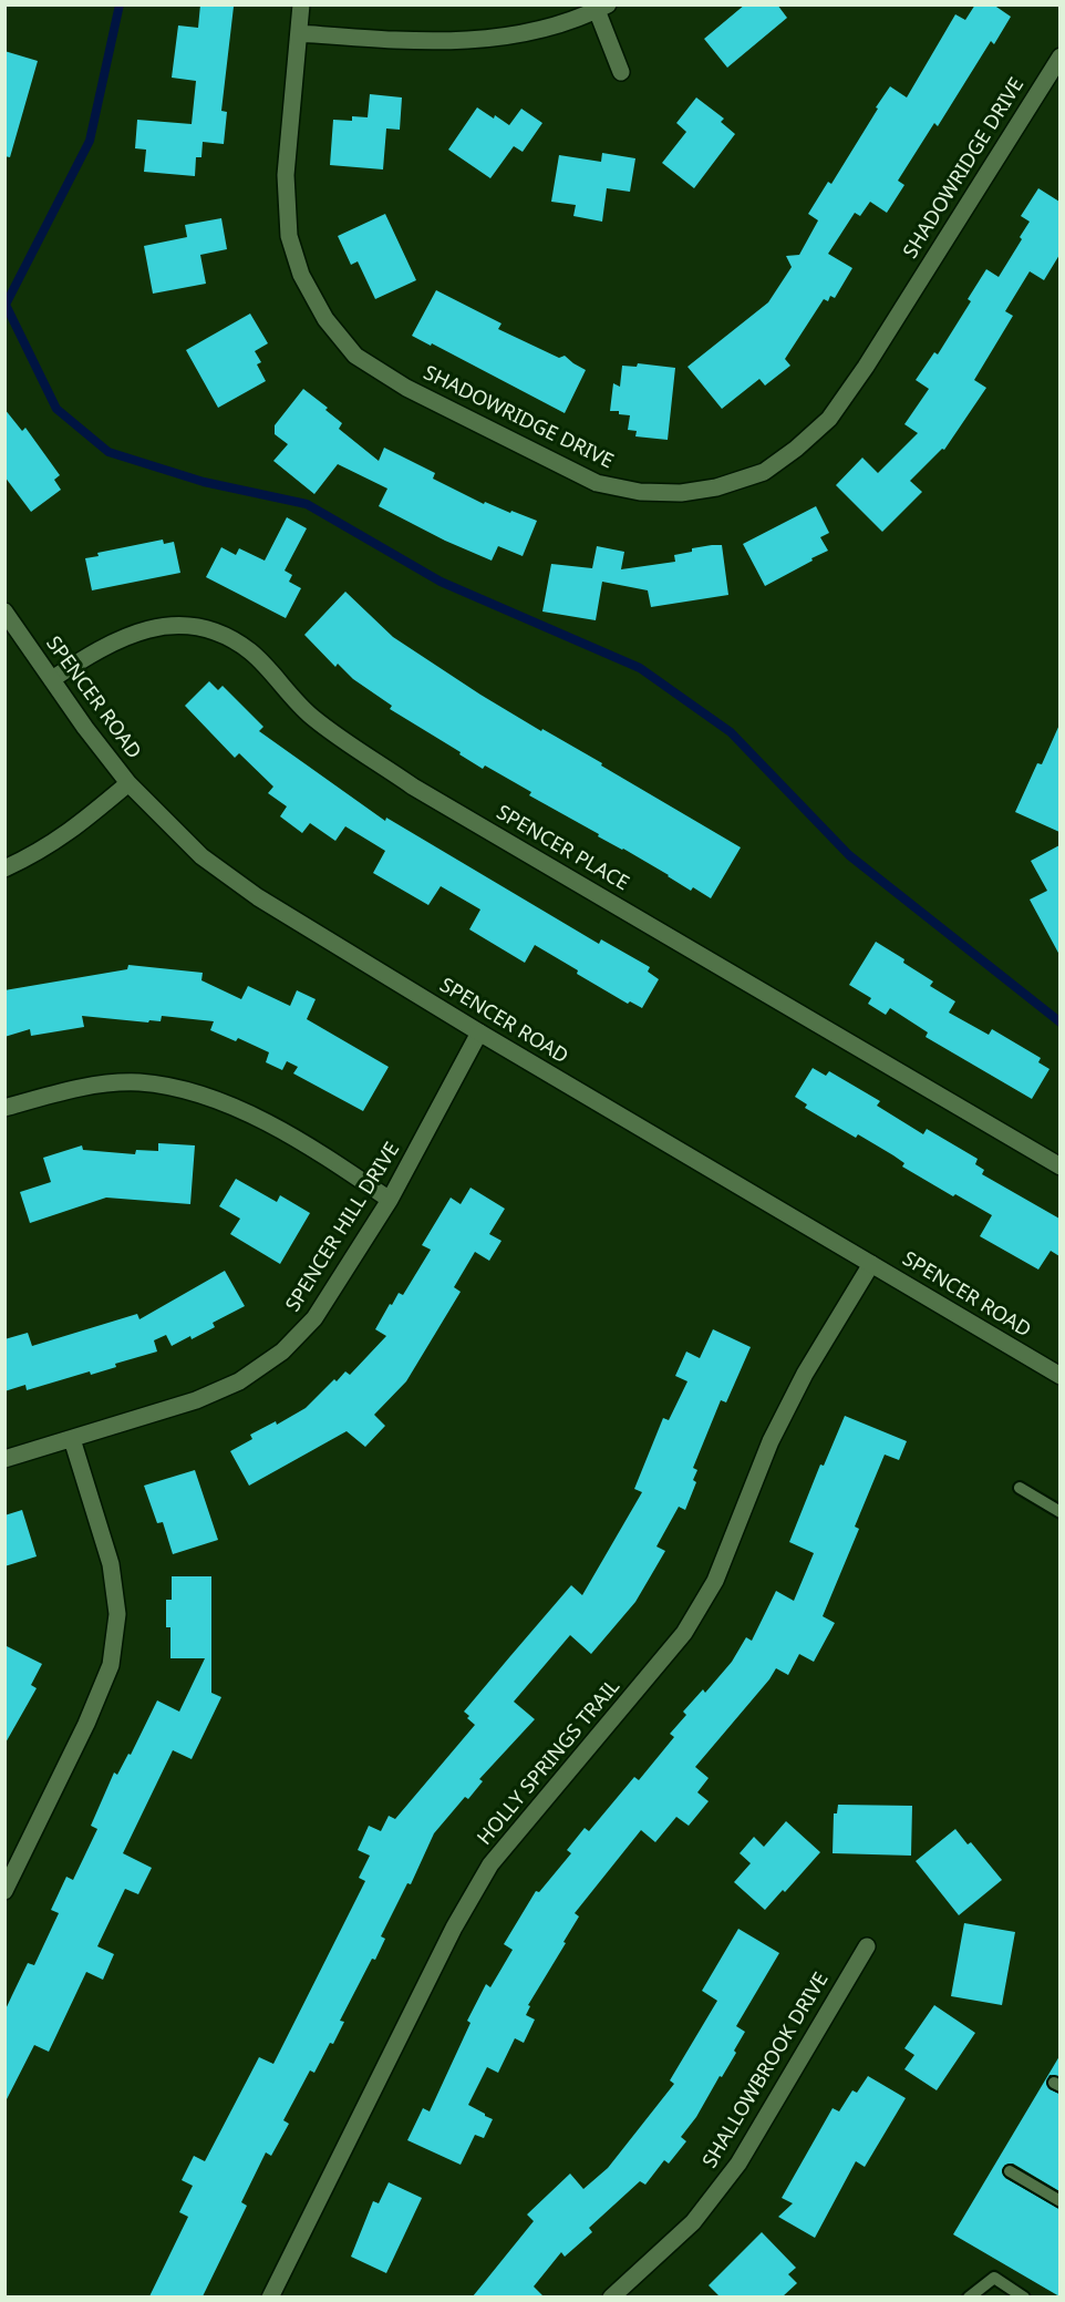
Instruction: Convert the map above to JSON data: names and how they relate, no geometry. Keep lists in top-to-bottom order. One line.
{"streets":{"street":["SHADOWRIDGE DRIVE","SPENCER ROAD","SPENCER PLACE","SPENCER HILL DRIVE","HOLLY SPRINGS TRAIL","SHALLOWBROOK DRIVE"]},"crossings":[["SPENCER ROAD","SPENCER PLACE"],["SPENCER ROAD","SPENCER HILL DRIVE"],["SPENCER ROAD","HOLLY SPRINGS TRAIL"]]}
